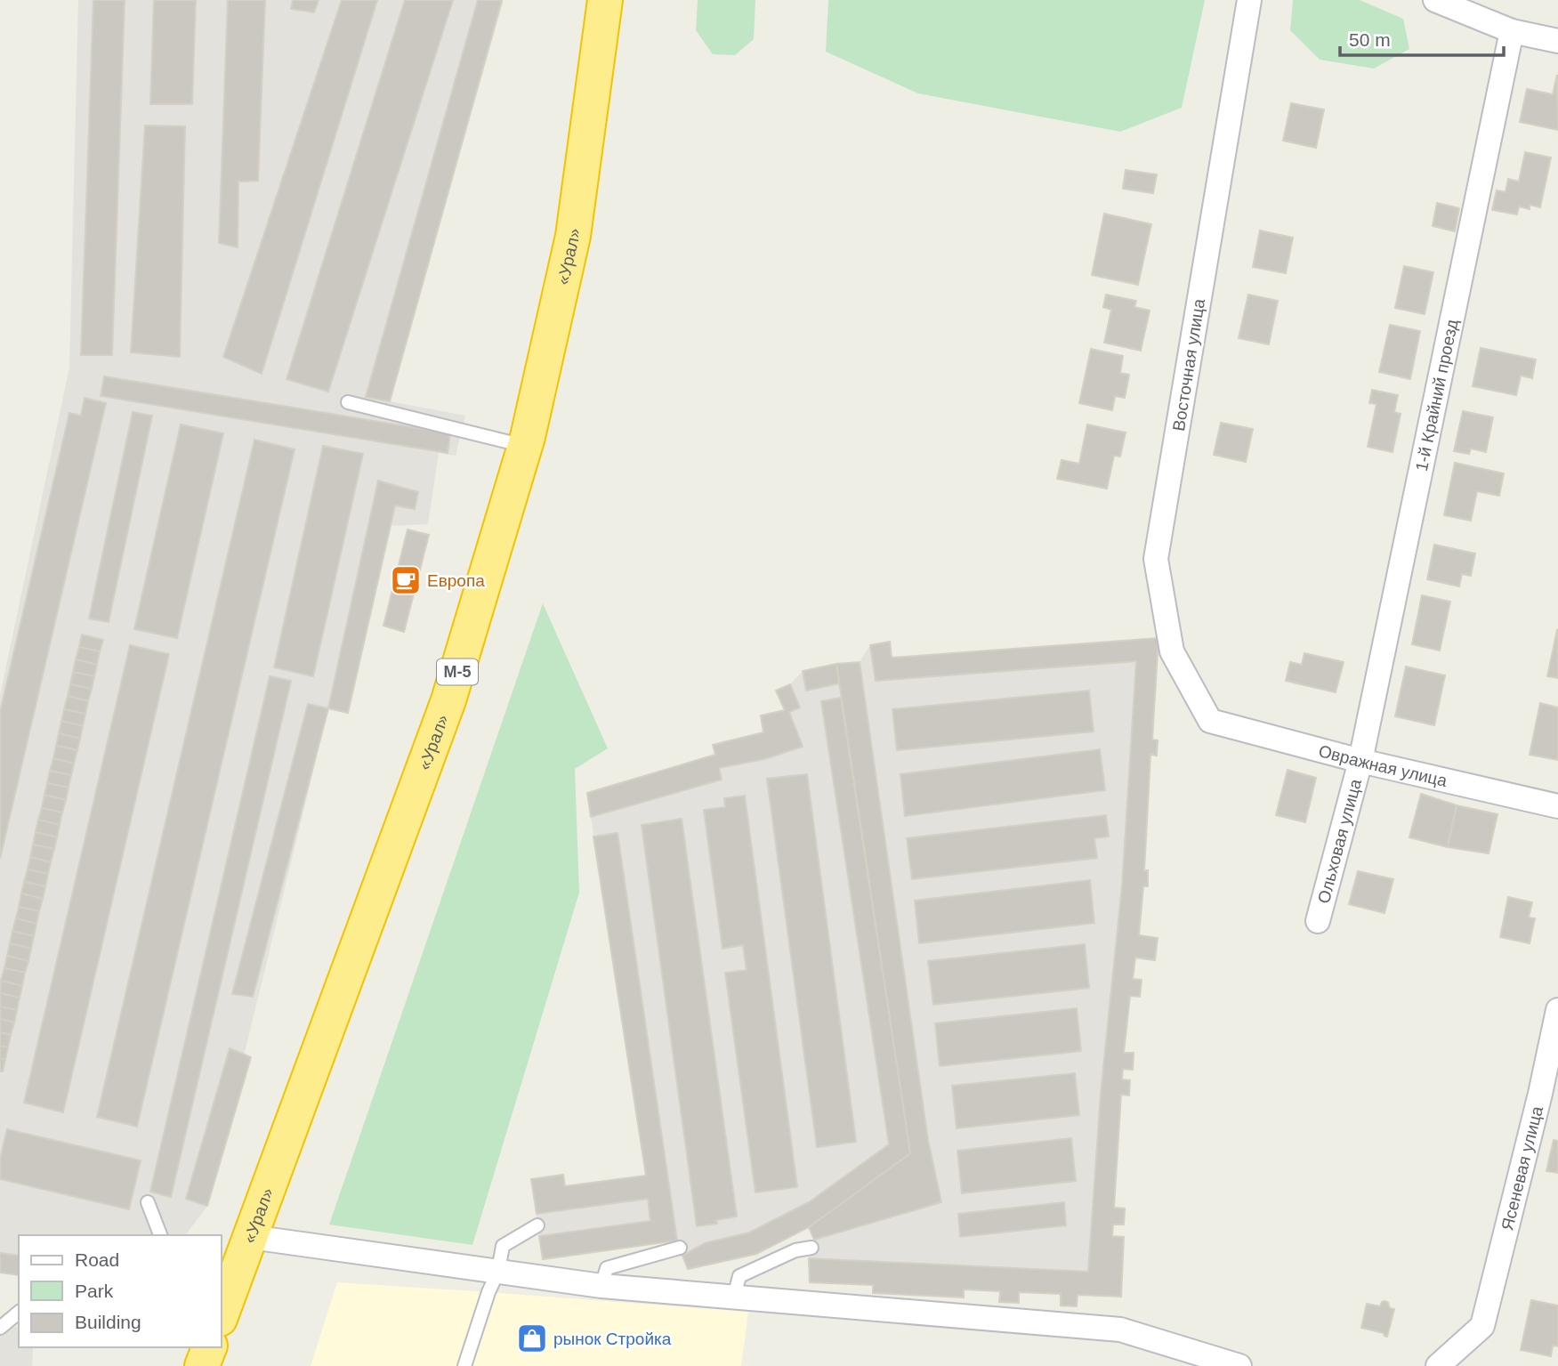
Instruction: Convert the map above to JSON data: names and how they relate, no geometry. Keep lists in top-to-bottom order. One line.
{"streets":{"highway":["«Урал»","М-5"],"street":["Восточная улица","1-й Крайний проезд","Овражная улица","Ольховая улица","Ясеневая улица"]},"crossings":[["Восточная улица","Овражная улица"],["1-й Крайний проезд","Овражная улица"],["1-й Крайний проезд","Ольховая улица"],["Овражная улица","Ольховая улица"]],"places":{"cafe":["Европа"],"shop":["рынок Стройка"]},"legend":["Road","Park","Building"],"scale_bar":"50 m"}
